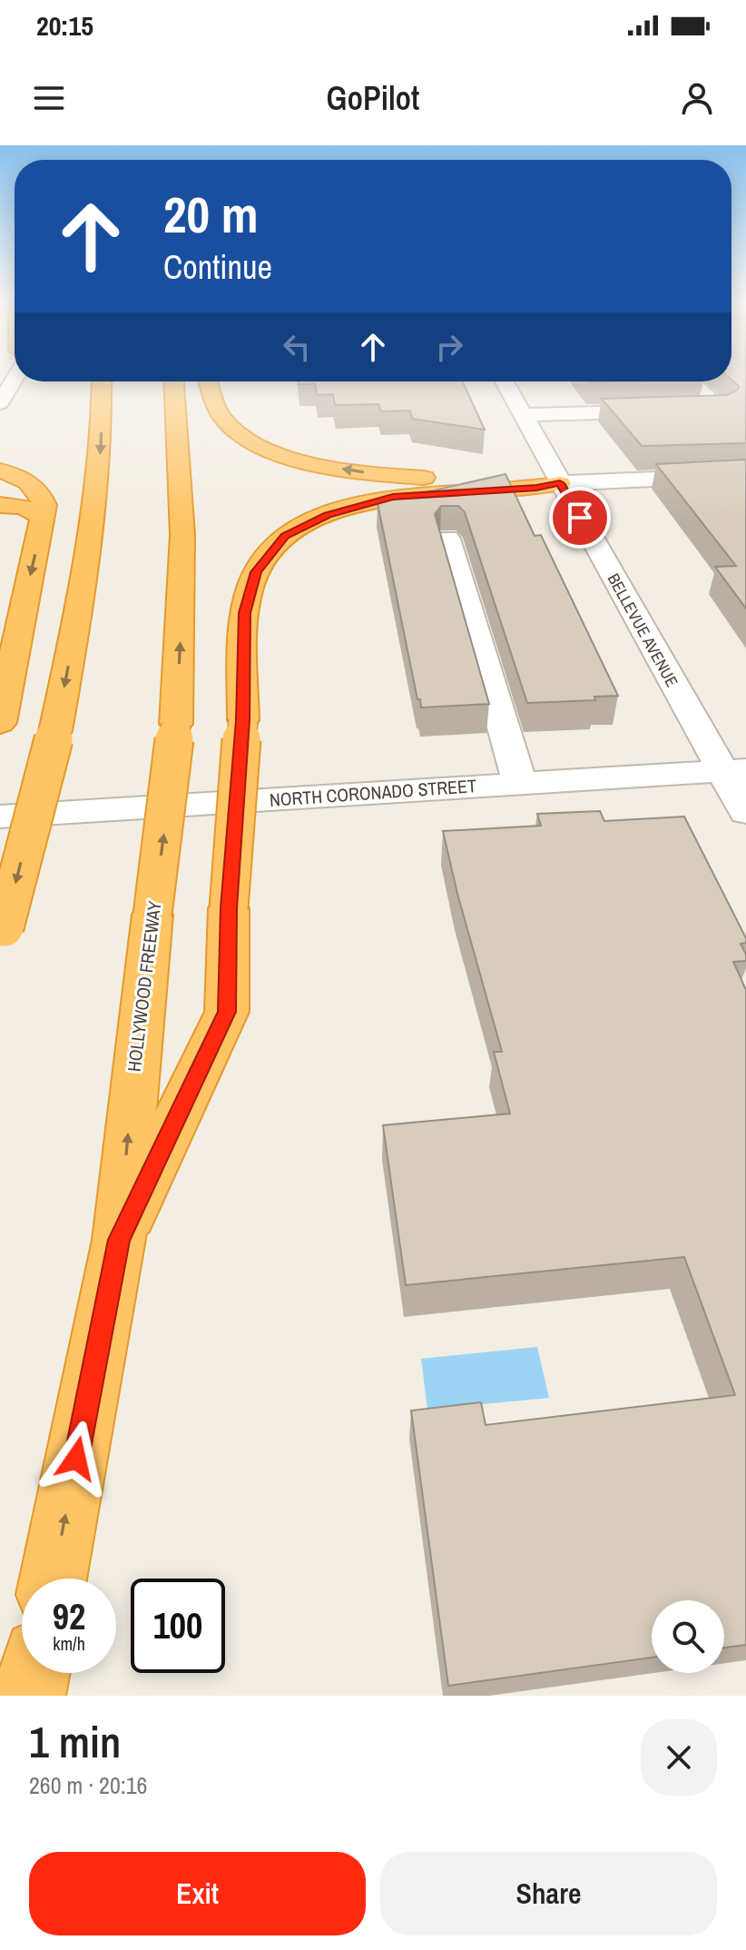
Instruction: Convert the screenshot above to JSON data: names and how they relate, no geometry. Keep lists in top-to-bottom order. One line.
{"streets":{"highway":["HOLLYWOOD FREEWAY"],"street":["BELLEVUE AVENUE","NORTH CORONADO STREET"]},"crossings":[["BELLEVUE AVENUE","NORTH CORONADO STREET"]],"page":{"status":"20:15","header":"GoPilot","turn":["20 m","Continue"],"speed":"92 km/h","limit":"100","heading":["1 min","260 m · 20:16"],"buttons":["Exit","Share"]}}
